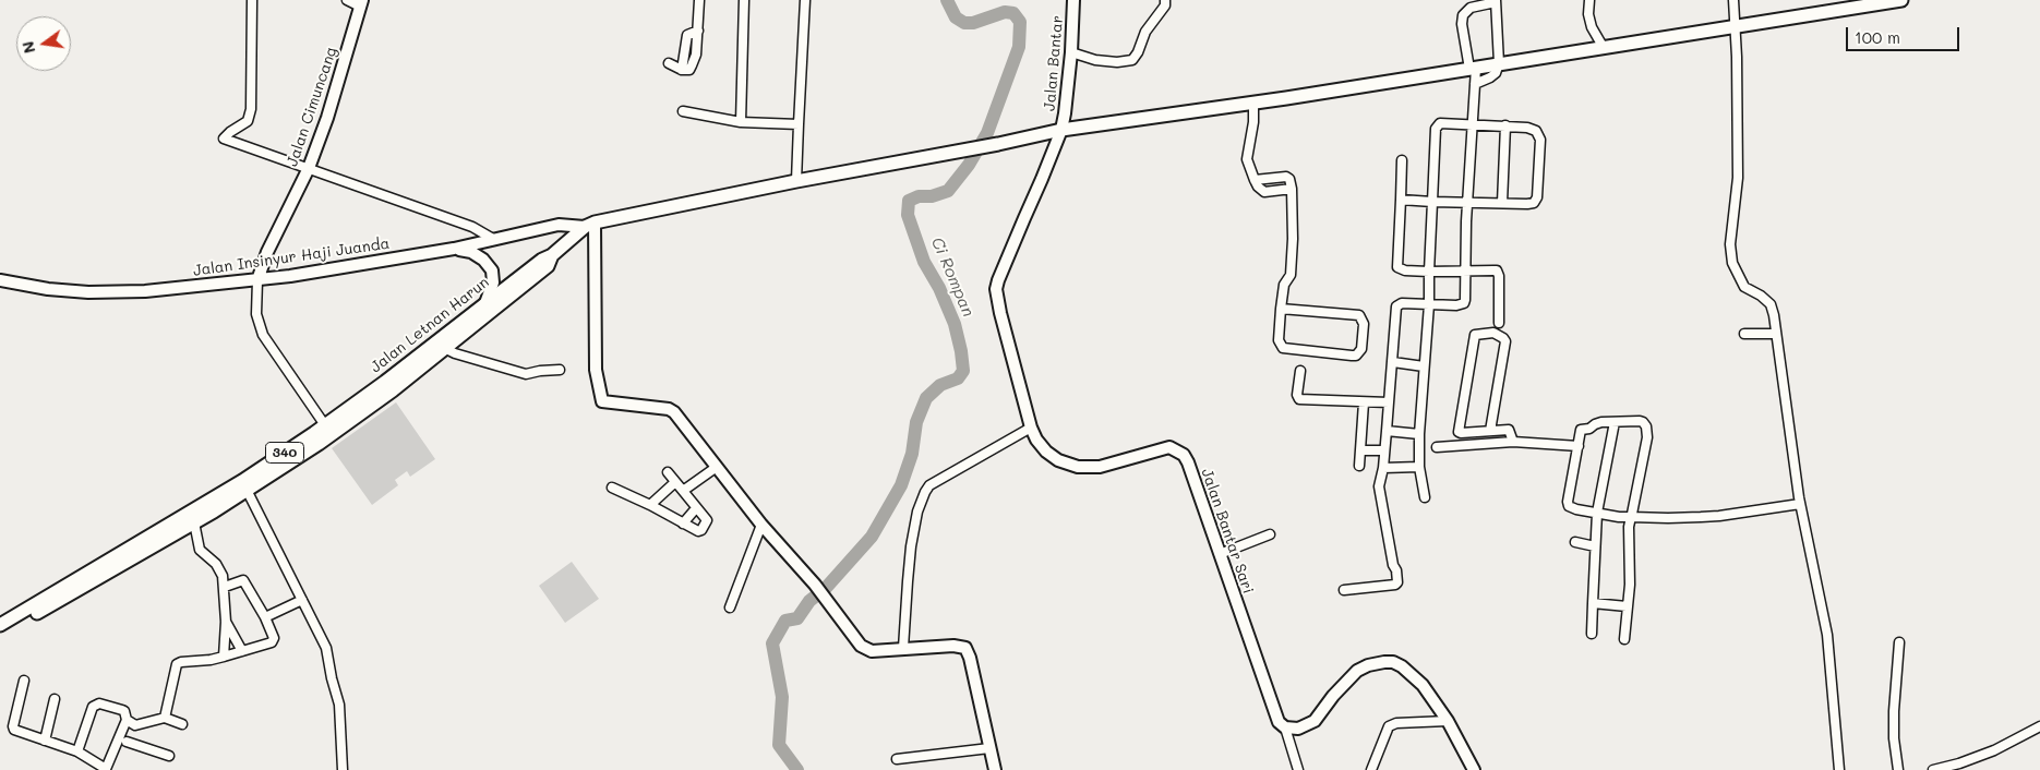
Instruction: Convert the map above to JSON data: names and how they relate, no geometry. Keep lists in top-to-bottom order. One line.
{"streets":{"main road":["Jalan Letnan Harun","340"],"street":["Jalan Bantar","Jalan Cimuncang","Jalan Insinyur Haji Juanda","Jalan Bantar Sari"]},"crossings":[["Jalan Bantar","Jalan Bantar Sari"],["Jalan Cimuncang","Jalan Insinyur Haji Juanda"]],"water":["Ci Rompan"],"scale_bar":"100 m","north":"left"}
